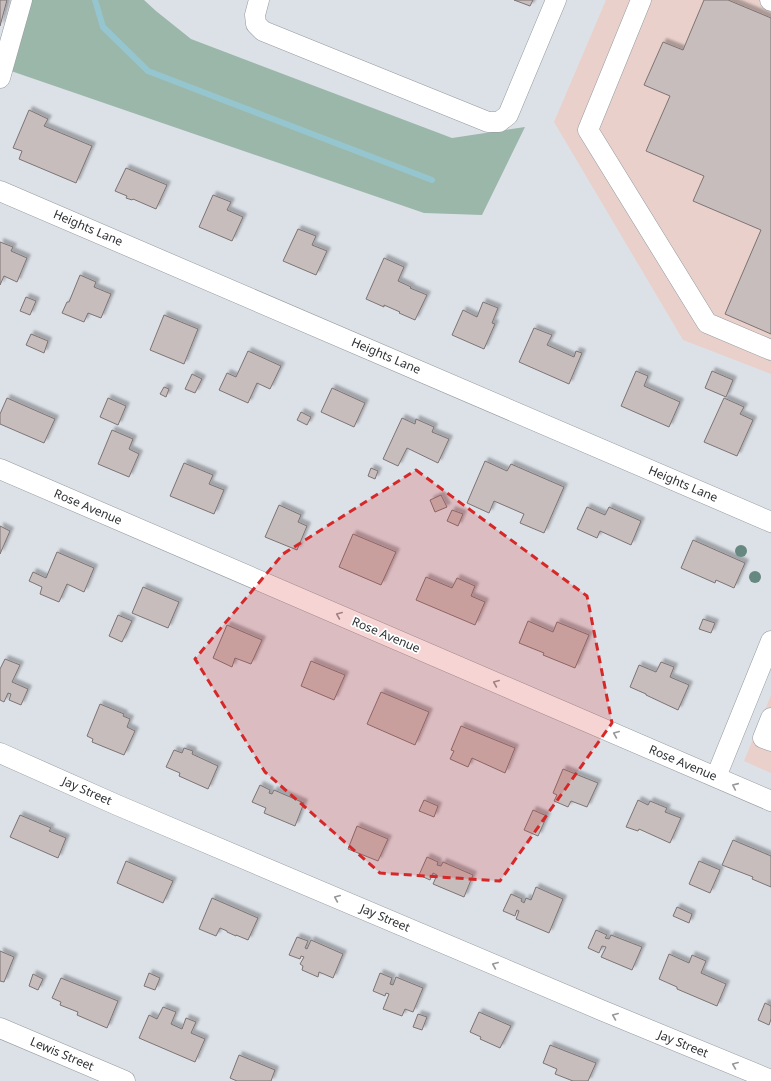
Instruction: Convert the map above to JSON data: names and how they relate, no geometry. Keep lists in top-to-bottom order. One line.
{"streets":{"street":["Heights Lane","Rose Avenue","Jay Street","Lewis Street"]},"one_way":["Rose Avenue","Jay Street"]}
